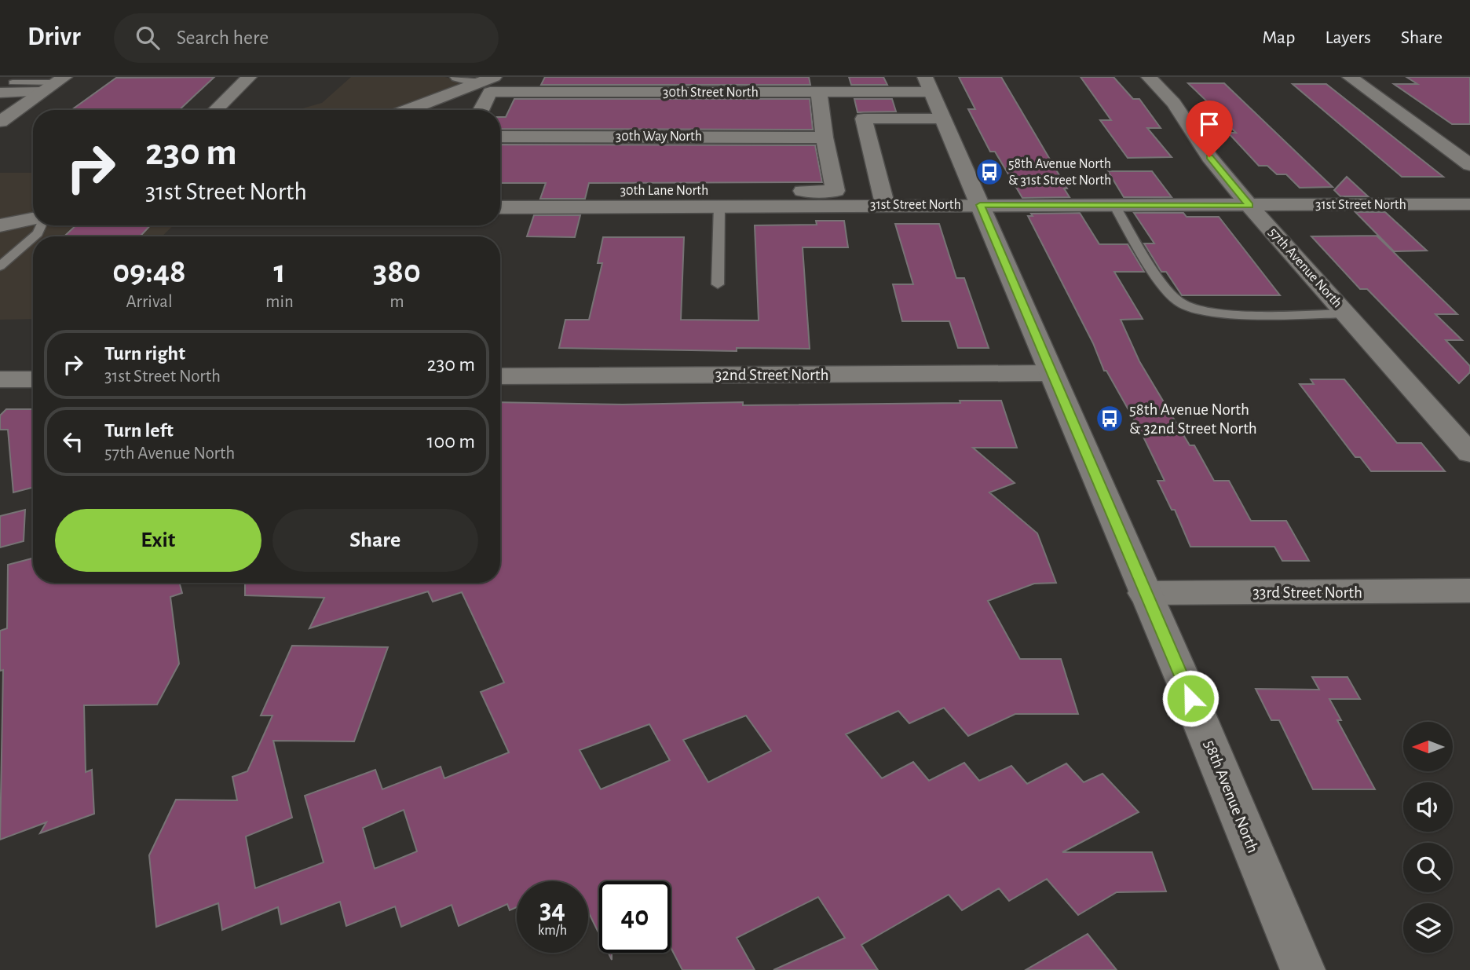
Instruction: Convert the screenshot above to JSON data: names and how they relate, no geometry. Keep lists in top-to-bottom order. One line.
{"streets":{"street":["30th Street North","30th Way North","30th Lane North","31st Street North","57th Avenue North","32nd Street North","33rd Street North","58th Avenue North"]},"crossings":[["30th Street North","58th Avenue North"],["30th Way North","30th Lane North"],["31st Street North","57th Avenue North"],["31st Street North","58th Avenue North"],["32nd Street North","58th Avenue North"],["33rd Street North","58th Avenue North"]],"places":{"bus stop":["58th Avenue North & 31st Street North","58th Avenue North & 32nd Street North"]},"north":"left","page":{"header":"Drivr","search":"Search here","nav":["Map","Layers","Share"],"turn":["230 m","31st Street North"],"eta":["09:48","Arrival","1","min","380","m"],"list":[{"name":"Turn right","note":"31st Street North","value":"230 m"},{"name":"Turn left","note":"57th Avenue North","value":"100 m"}],"buttons":["Exit","Share"],"speed":"34 km/h","limit":"40"}}
